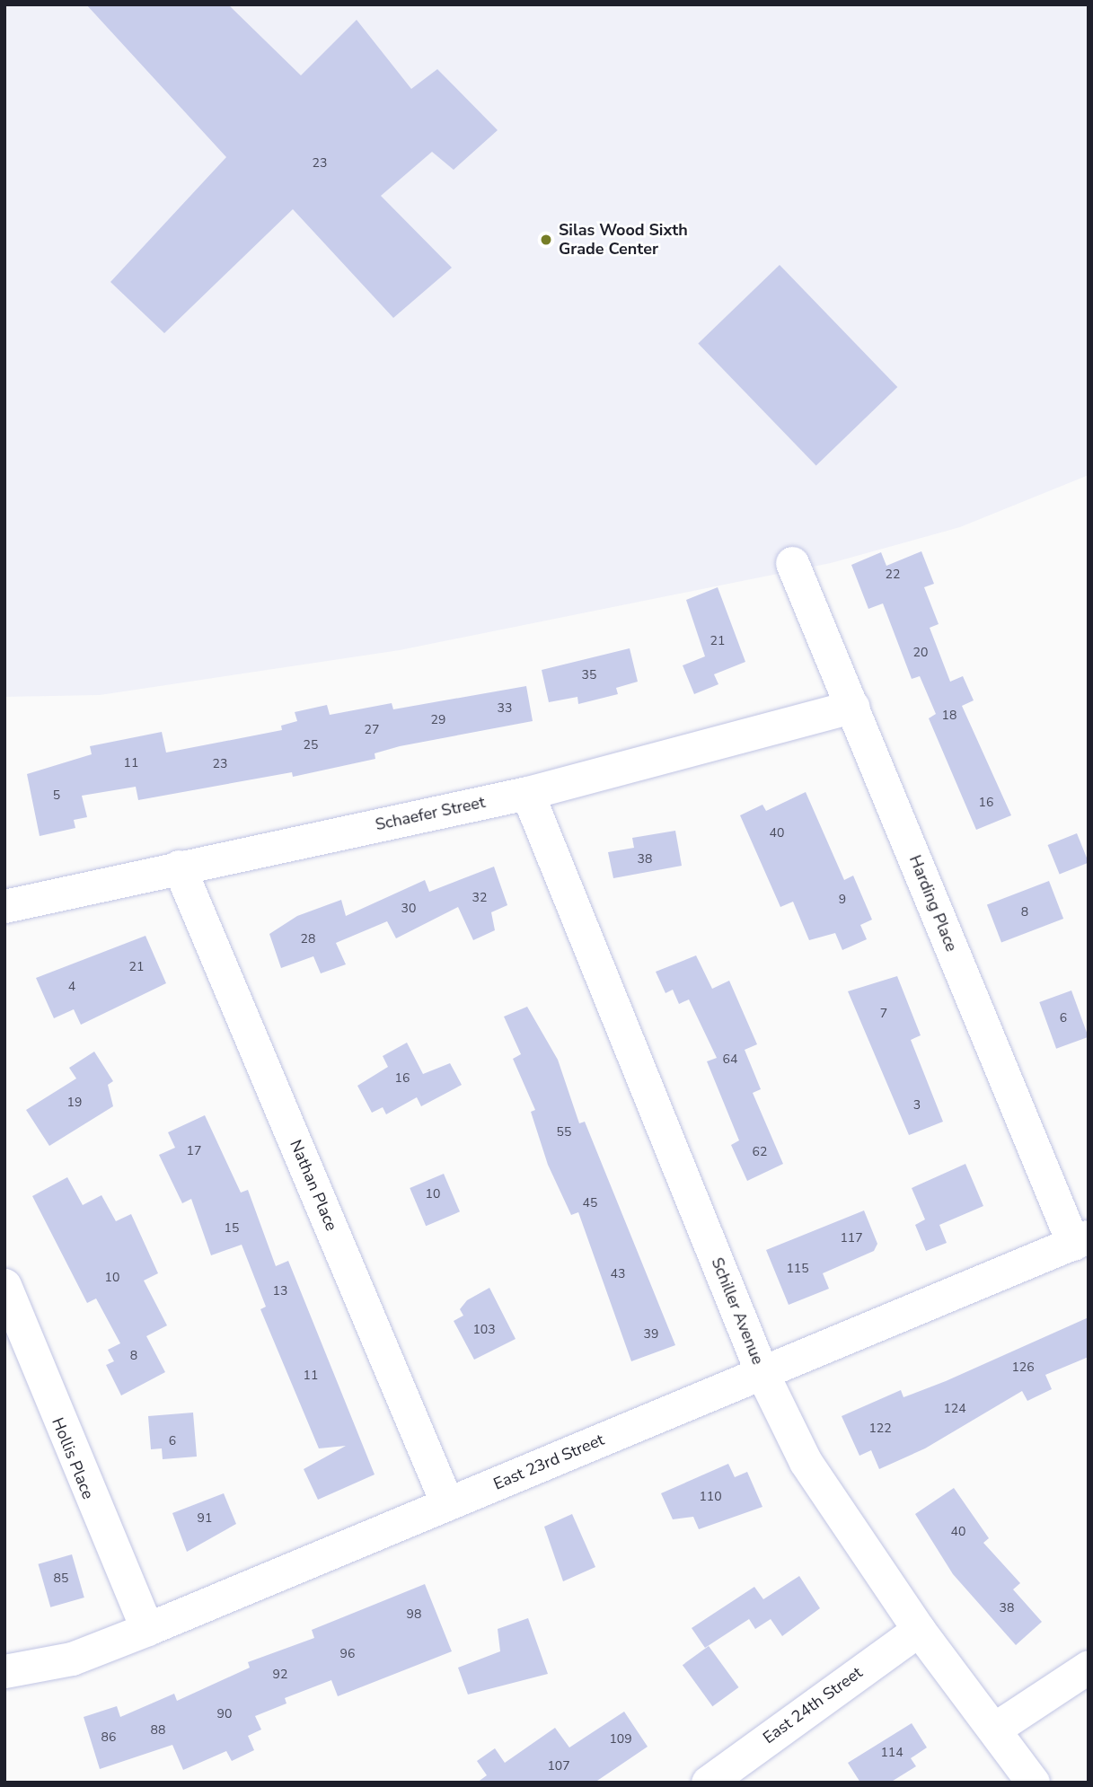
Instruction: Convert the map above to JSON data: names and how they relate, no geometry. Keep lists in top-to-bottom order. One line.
{"streets":{"street":["Schaefer Street","Harding Place","Nathan Place","Schiller Avenue","Hollis Place","East 23rd Street","East 24th Street"]},"crossings":[["Schaefer Street","Harding Place"],["Schaefer Street","Nathan Place"],["Schaefer Street","Schiller Avenue"],["Harding Place","East 23rd Street"],["Nathan Place","East 23rd Street"],["Schiller Avenue","East 23rd Street"],["Schiller Avenue","East 24th Street"],["Hollis Place","East 23rd Street"]],"places":["Silas Wood Sixth Grade Center"],"house_numbers":["23","22","21","20","35","33","18","29","27","25","11","23","5","16","40","38","32","9","30","8","28","21","4","7","6","64","16","19","3","55","17","62","10","45","15","117","115","43","10","13","103","39","8","126","11","124","122","6","110","91","40","85","38","98","96","92","90","88","86","109","114","107"]}
